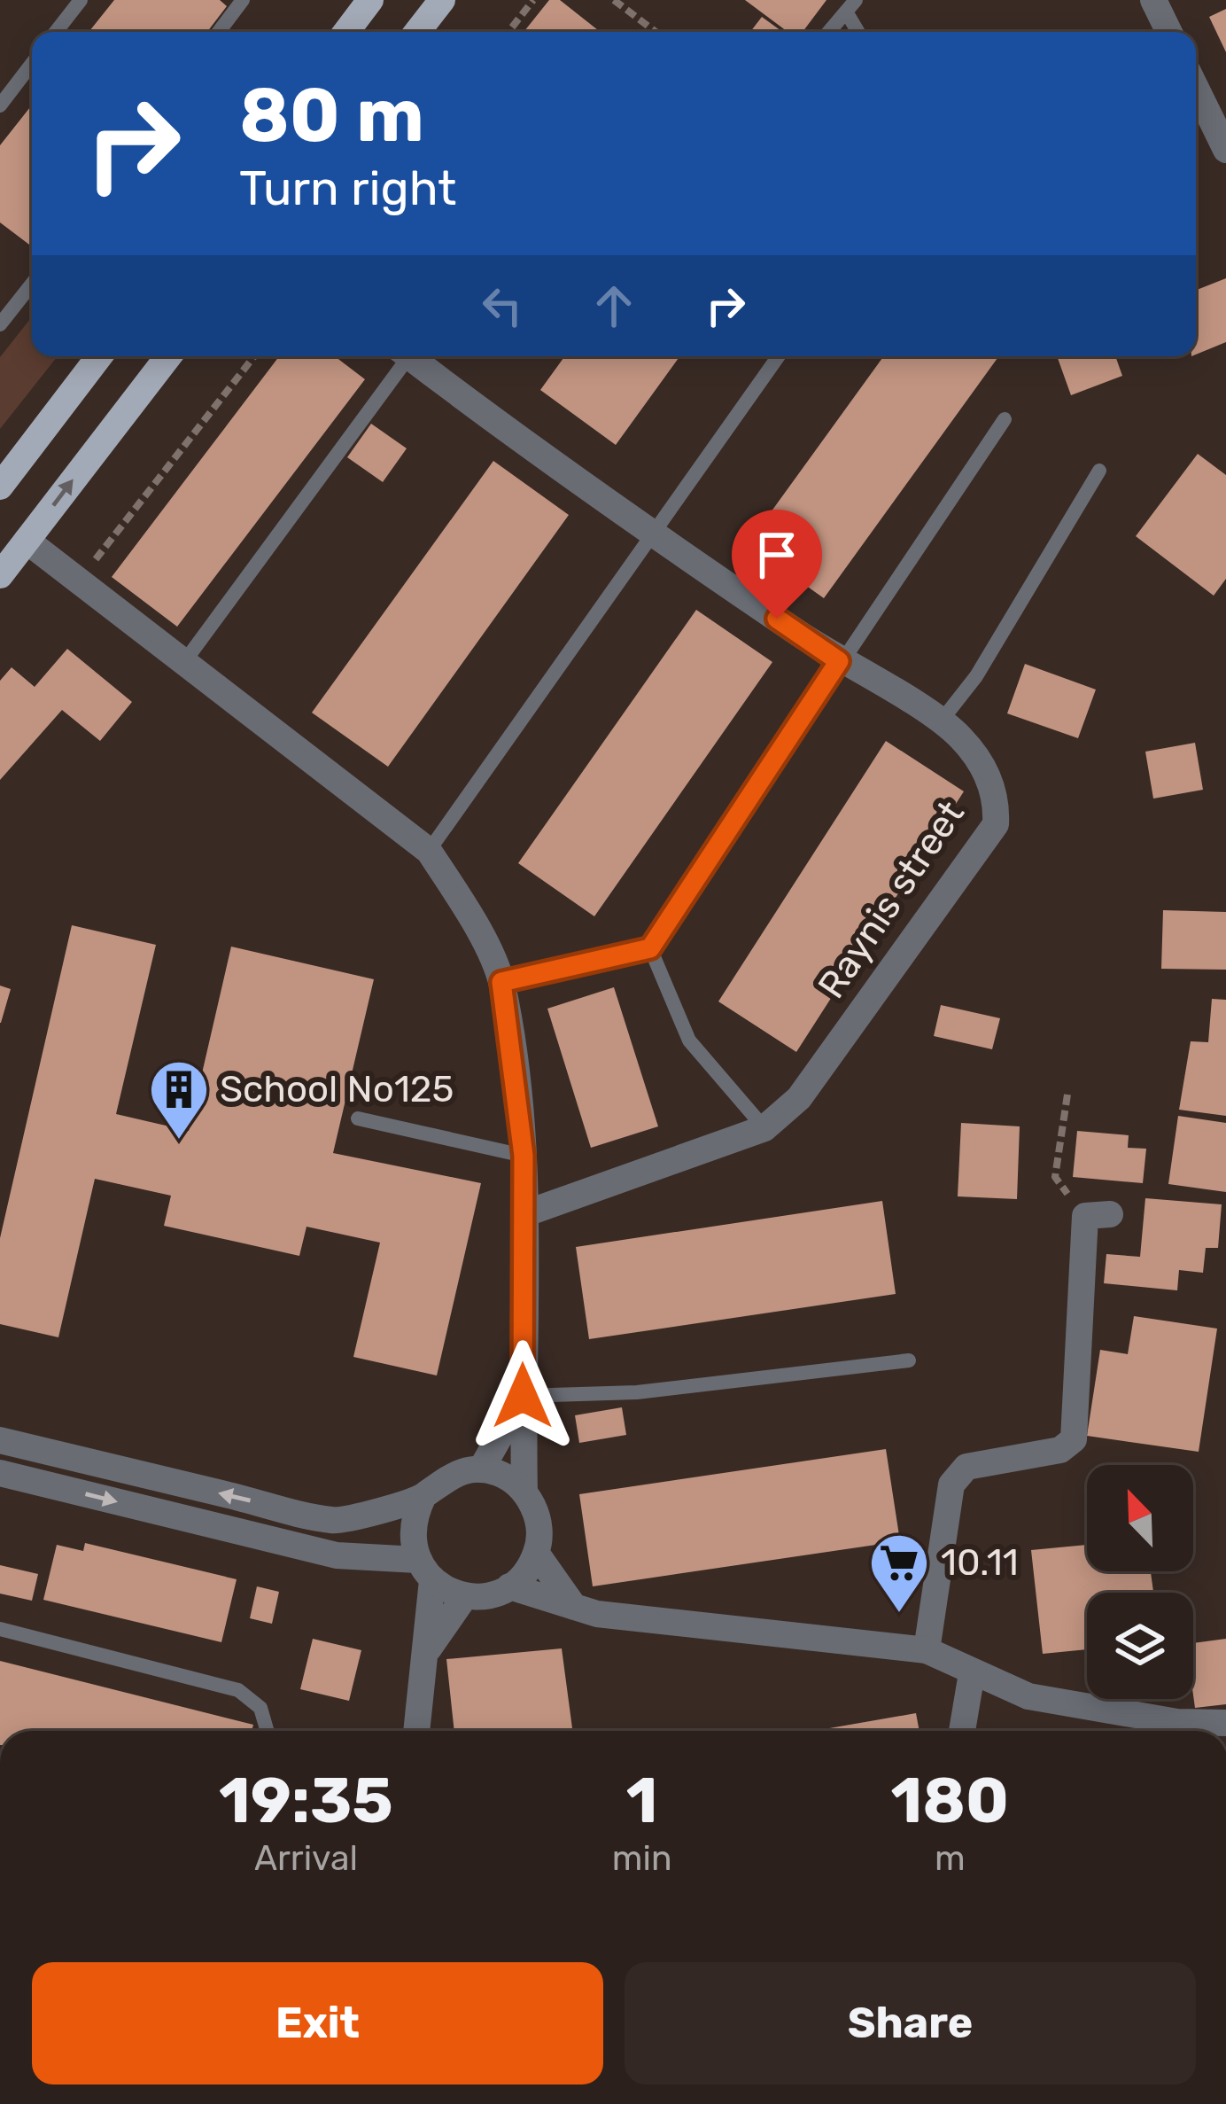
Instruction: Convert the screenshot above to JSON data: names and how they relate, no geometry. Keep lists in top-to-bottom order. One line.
{"streets":{"street":["Raynis street"]},"places":{"building":["School No125"],"supermarket":["10.11"]},"north":"top left","page":{"turn":["80 m","Turn right"],"eta":["19:35","Arrival","1","min","180","m"],"buttons":["Exit","Share"]}}
